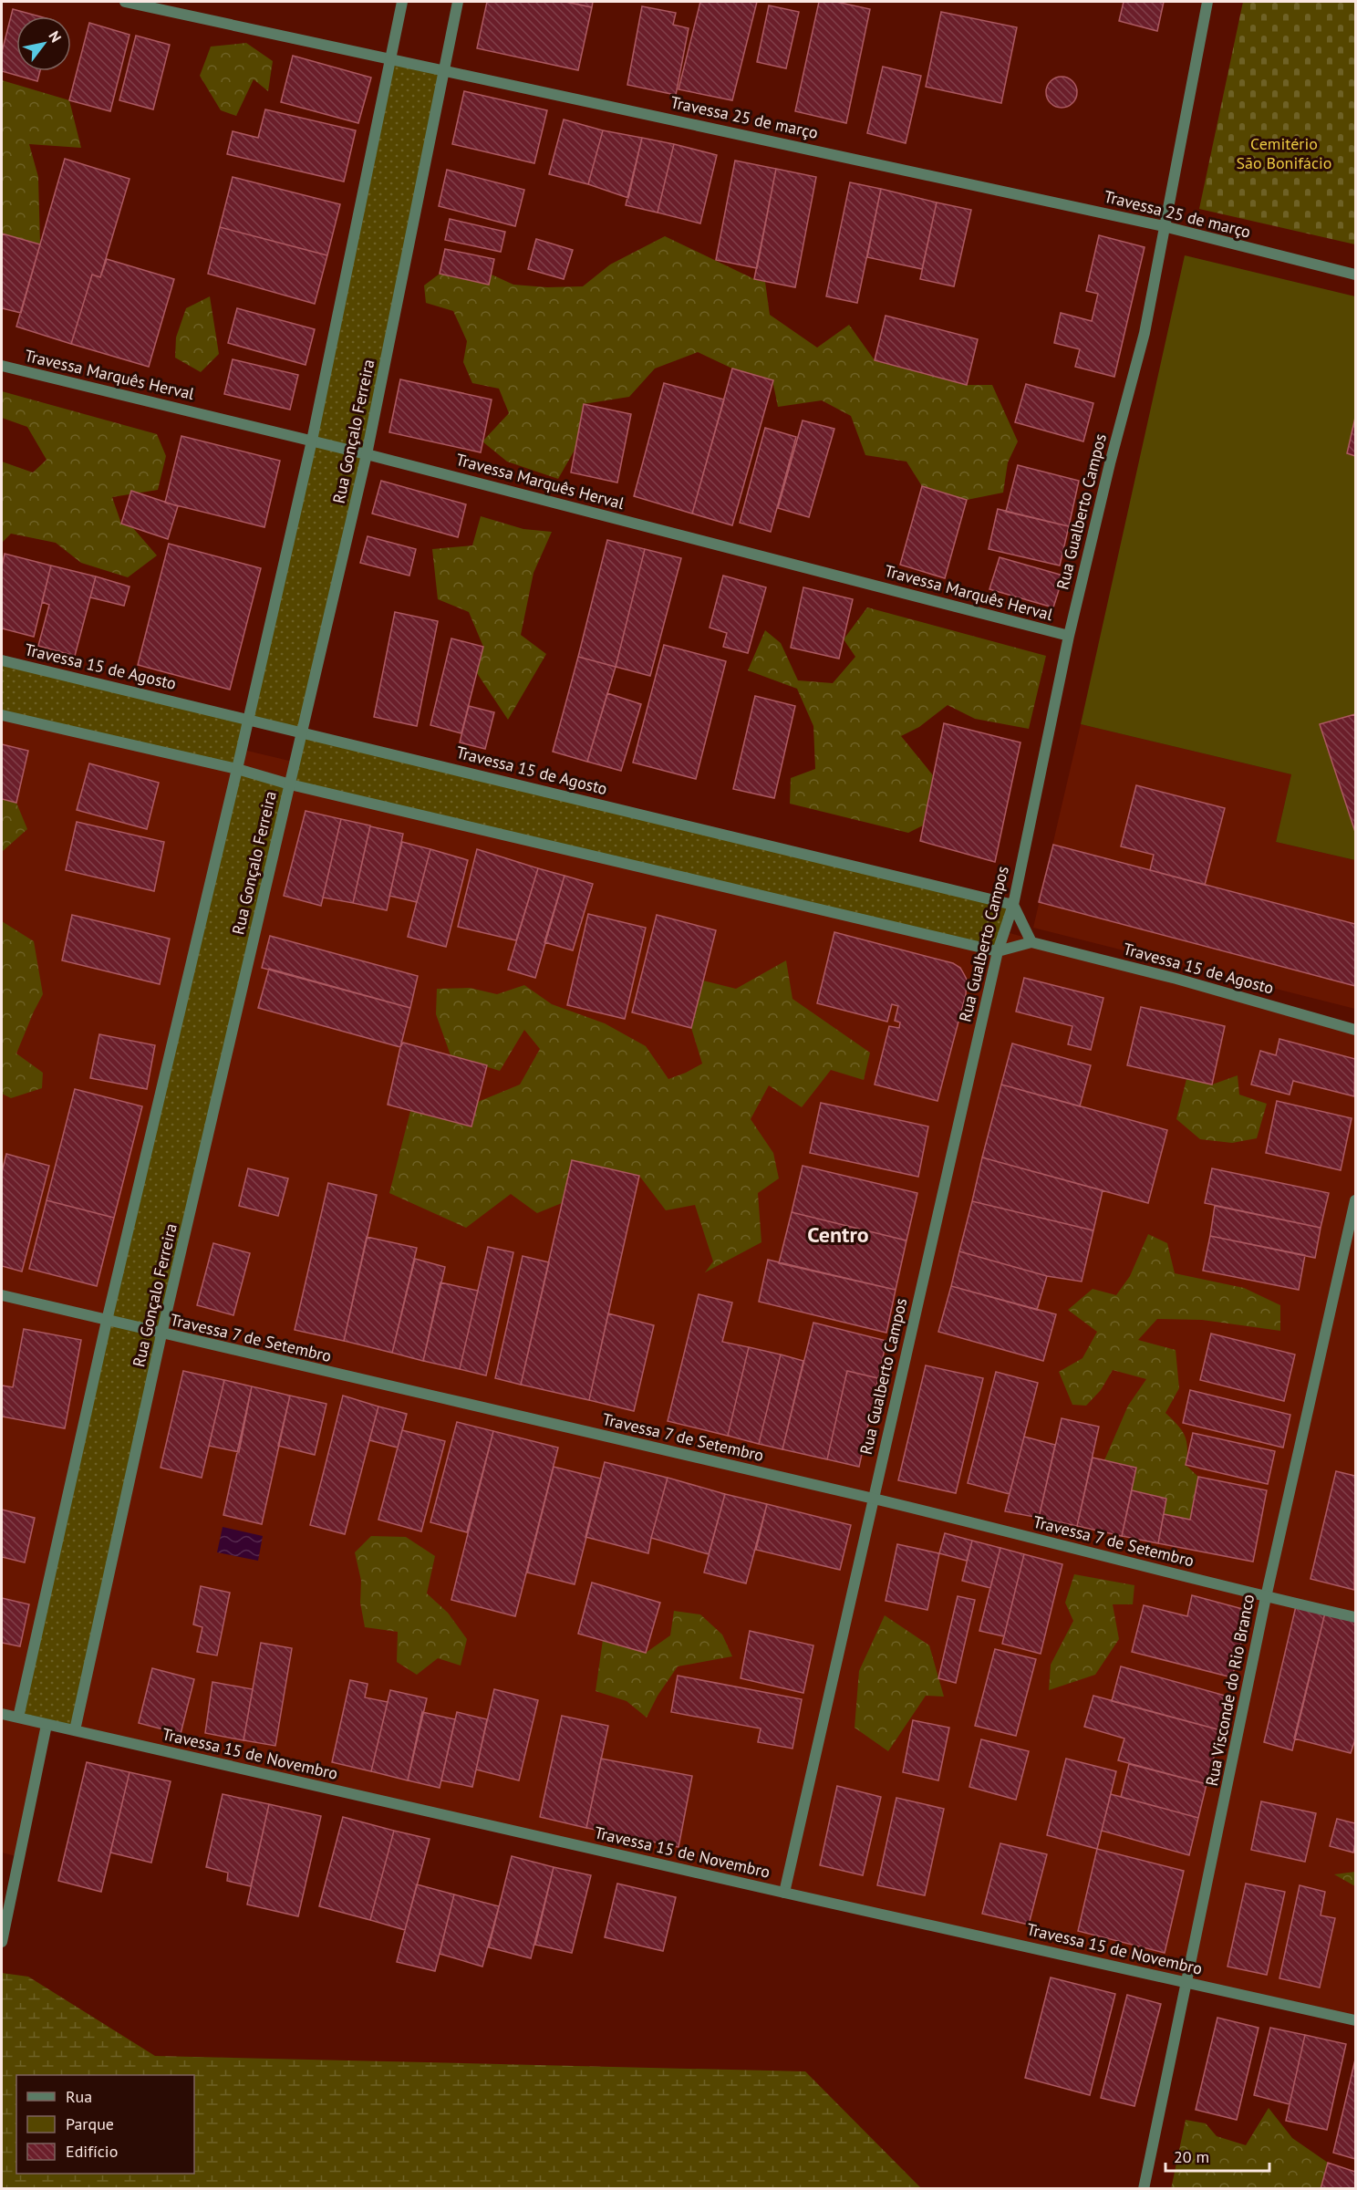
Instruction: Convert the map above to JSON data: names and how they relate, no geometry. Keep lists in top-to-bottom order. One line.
{"streets":{"street":["Travessa 25 de março","Travessa Marquês Herval","Rua Gonçalo Ferreira","Rua Gualberto Campos","Travessa 15 de Agosto","Travessa 7 de Setembro","Rua Visconde do Rio Branco","Travessa 15 de Novembro"]},"crossings":[["Travessa 25 de março","Rua Gonçalo Ferreira"],["Travessa 25 de março","Rua Gualberto Campos"],["Travessa Marquês Herval","Rua Gonçalo Ferreira"],["Travessa Marquês Herval","Rua Gualberto Campos"],["Rua Gonçalo Ferreira","Travessa 15 de Agosto"],["Rua Gonçalo Ferreira","Travessa 7 de Setembro"],["Rua Gonçalo Ferreira","Travessa 15 de Novembro"],["Rua Gualberto Campos","Travessa 15 de Agosto"],["Rua Gualberto Campos","Travessa 7 de Setembro"],["Rua Gualberto Campos","Travessa 15 de Novembro"],["Travessa 7 de Setembro","Rua Visconde do Rio Branco"],["Rua Visconde do Rio Branco","Travessa 15 de Novembro"]],"districts":["Centro"],"parks":["Cemitério São Bonifácio"],"legend":["Rua","Parque","Edifício"],"scale_bar":"20 m","north":"top right"}
